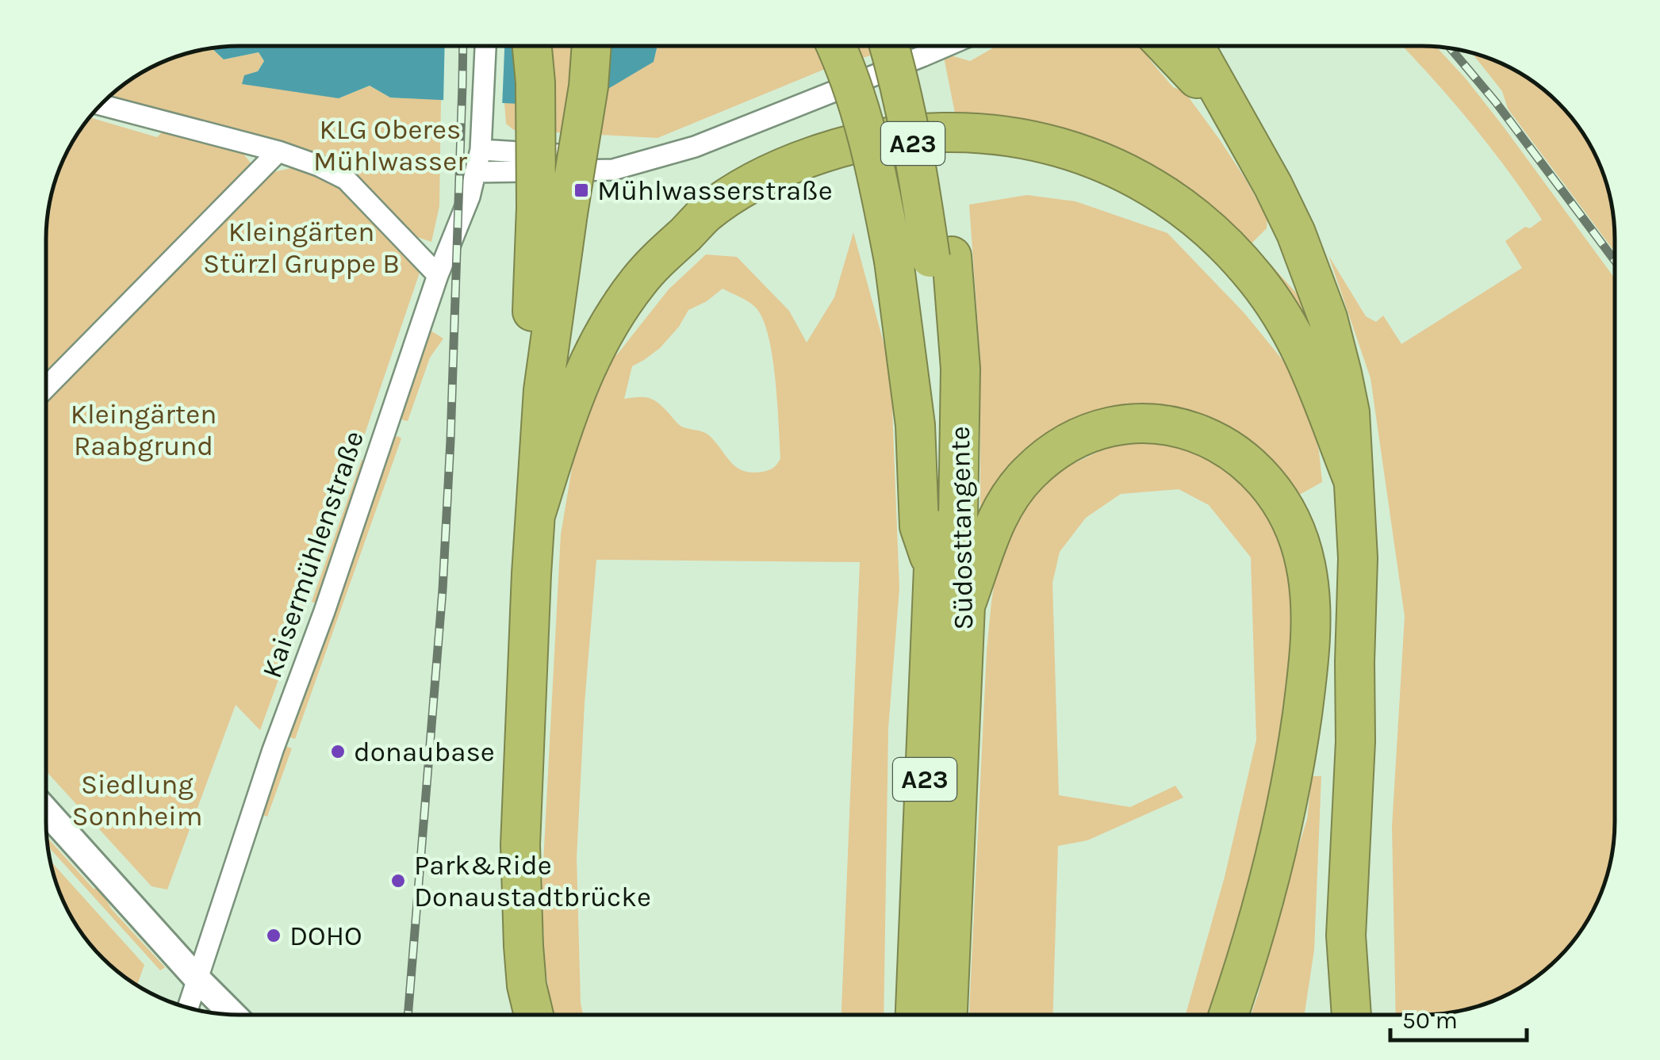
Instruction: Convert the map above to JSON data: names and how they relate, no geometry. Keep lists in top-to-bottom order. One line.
{"streets":{"highway":["A23","Südosttangente"],"street":["Kaisermühlenstraße"]},"parks":["KLG Oberes Mühlwasser","Kleingärten Stürzl Gruppe B","Kleingärten Raabgrund","Siedlung Sonnheim"],"places":{"transit":["Mühlwasserstraße"],"other":["donaubase","Park&Ride Donaustadtbrücke","DOHO"]},"scale_bar":"50 m"}
